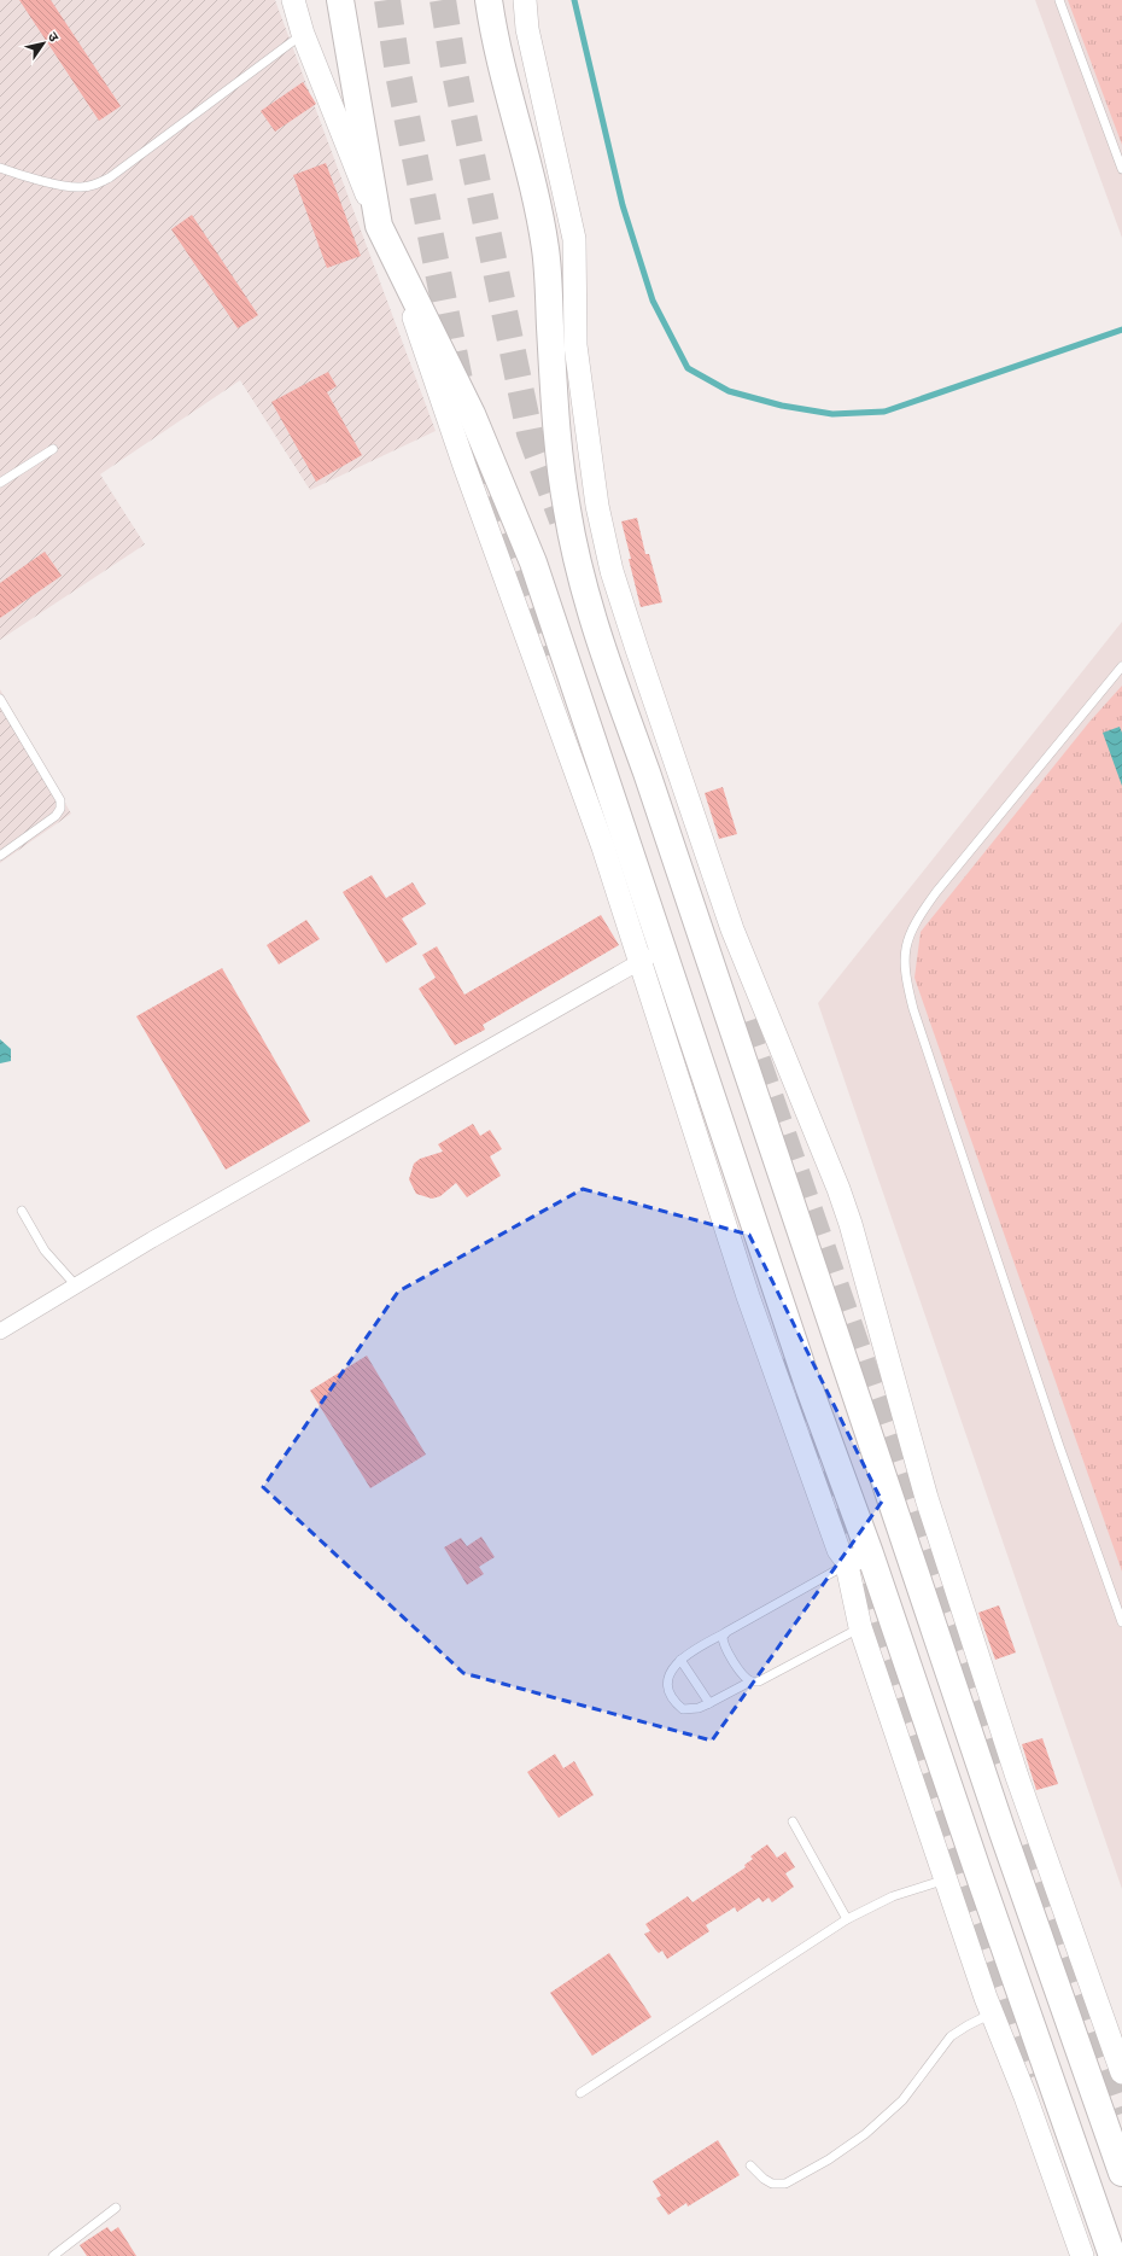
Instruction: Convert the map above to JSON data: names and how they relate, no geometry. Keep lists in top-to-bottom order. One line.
{"north":"top right"}
